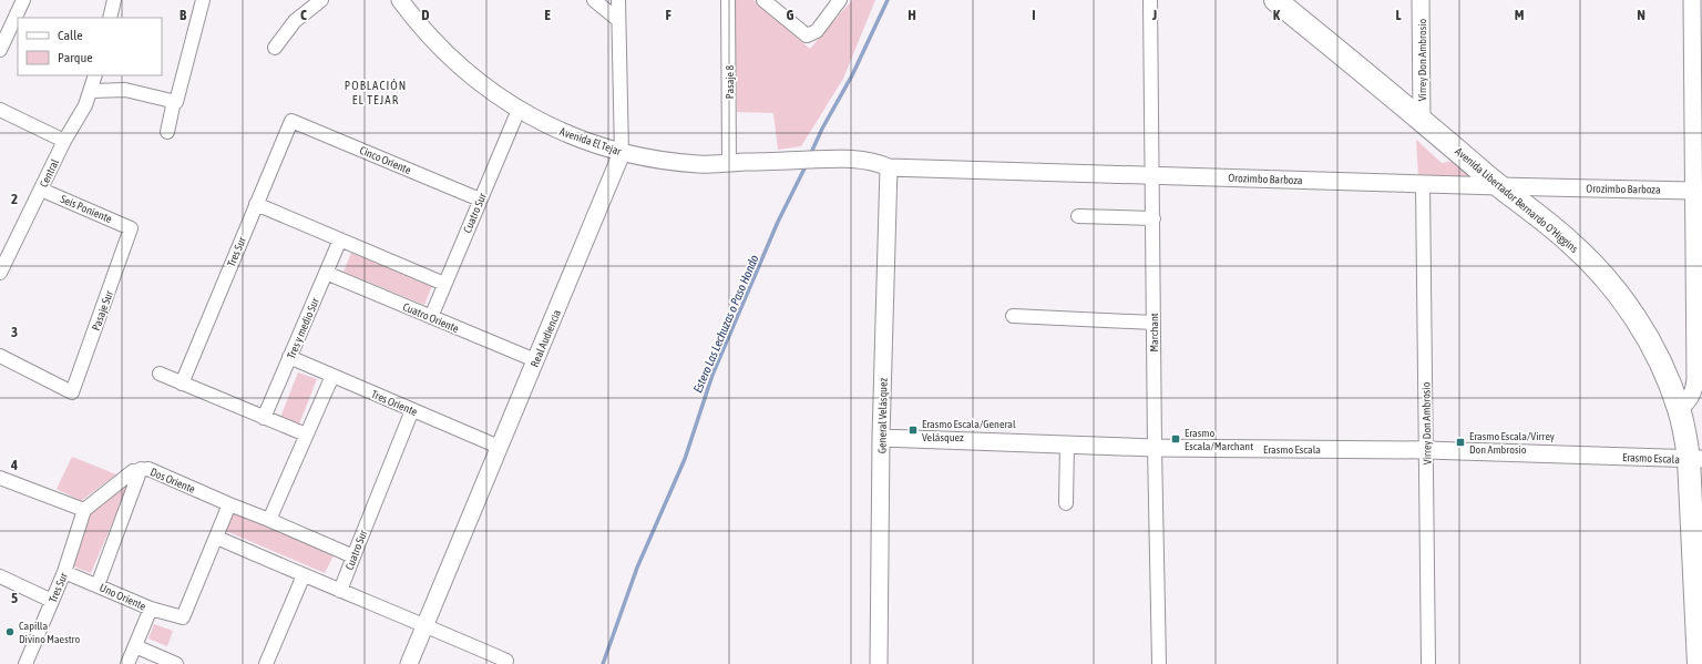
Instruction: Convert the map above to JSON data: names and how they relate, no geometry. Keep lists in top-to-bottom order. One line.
{"streets":{"main road":["Avenida Libertador Bernardo O'Higgins"],"street":["Virrey Don Ambrosio","Pasaje 8","Avenida El Tejar","Cinco Oriente","Central","Orozimbo Barboza","Seis Poniente","Cuatro Sur","Tres Sur","Pasaje Sur","Cuatro Oriente","Tres y medio Sur","Marchant","Real Audiencia","Tres Oriente","General Velásquez","Erasmo Escala","Dos Oriente","Uno Oriente"]},"crossings":[["Virrey Don Ambrosio","Orozimbo Barboza"],["Virrey Don Ambrosio","Avenida Libertador Bernardo O'Higgins"],["Virrey Don Ambrosio","Erasmo Escala"],["Pasaje 8","Avenida El Tejar"],["Avenida El Tejar","Orozimbo Barboza"],["Avenida El Tejar","Cuatro Sur"],["Avenida El Tejar","Real Audiencia"],["Cinco Oriente","Cuatro Sur"],["Cinco Oriente","Tres Sur"],["Central","Seis Poniente"],["Orozimbo Barboza","Avenida Libertador Bernardo O'Higgins"],["Orozimbo Barboza","Marchant"],["Orozimbo Barboza","General Velásquez"],["Avenida Libertador Bernardo O'Higgins","Erasmo Escala"],["Seis Poniente","Pasaje Sur"],["Cuatro Sur","Cuatro Oriente"],["Cuatro Sur","Tres Oriente"],["Cuatro Sur","Dos Oriente"],["Tres Sur","Dos Oriente"],["Tres Sur","Uno Oriente"],["Cuatro Oriente","Tres y medio Sur"],["Cuatro Oriente","Real Audiencia"],["Tres y medio Sur","Tres Oriente"],["Marchant","Erasmo Escala"],["Real Audiencia","Tres Oriente"],["General Velásquez","Erasmo Escala"]],"districts":["POBLACIÓN EL TEJAR"],"water":["Estero Las Lechuzas o Paso Hondo"],"places":{"transit":["Erasmo Escala/General Velásquez","Erasmo Escala/Marchant","Erasmo Escala/Virrey Don Ambrosio"],"other":["Capilla Divino Maestro"]},"legend":["Calle","Parque"],"grid":{"columns":["B","C","D","E","F","G","H","I","J","K","L","M","N"],"rows":["2","3","4","5"]}}
